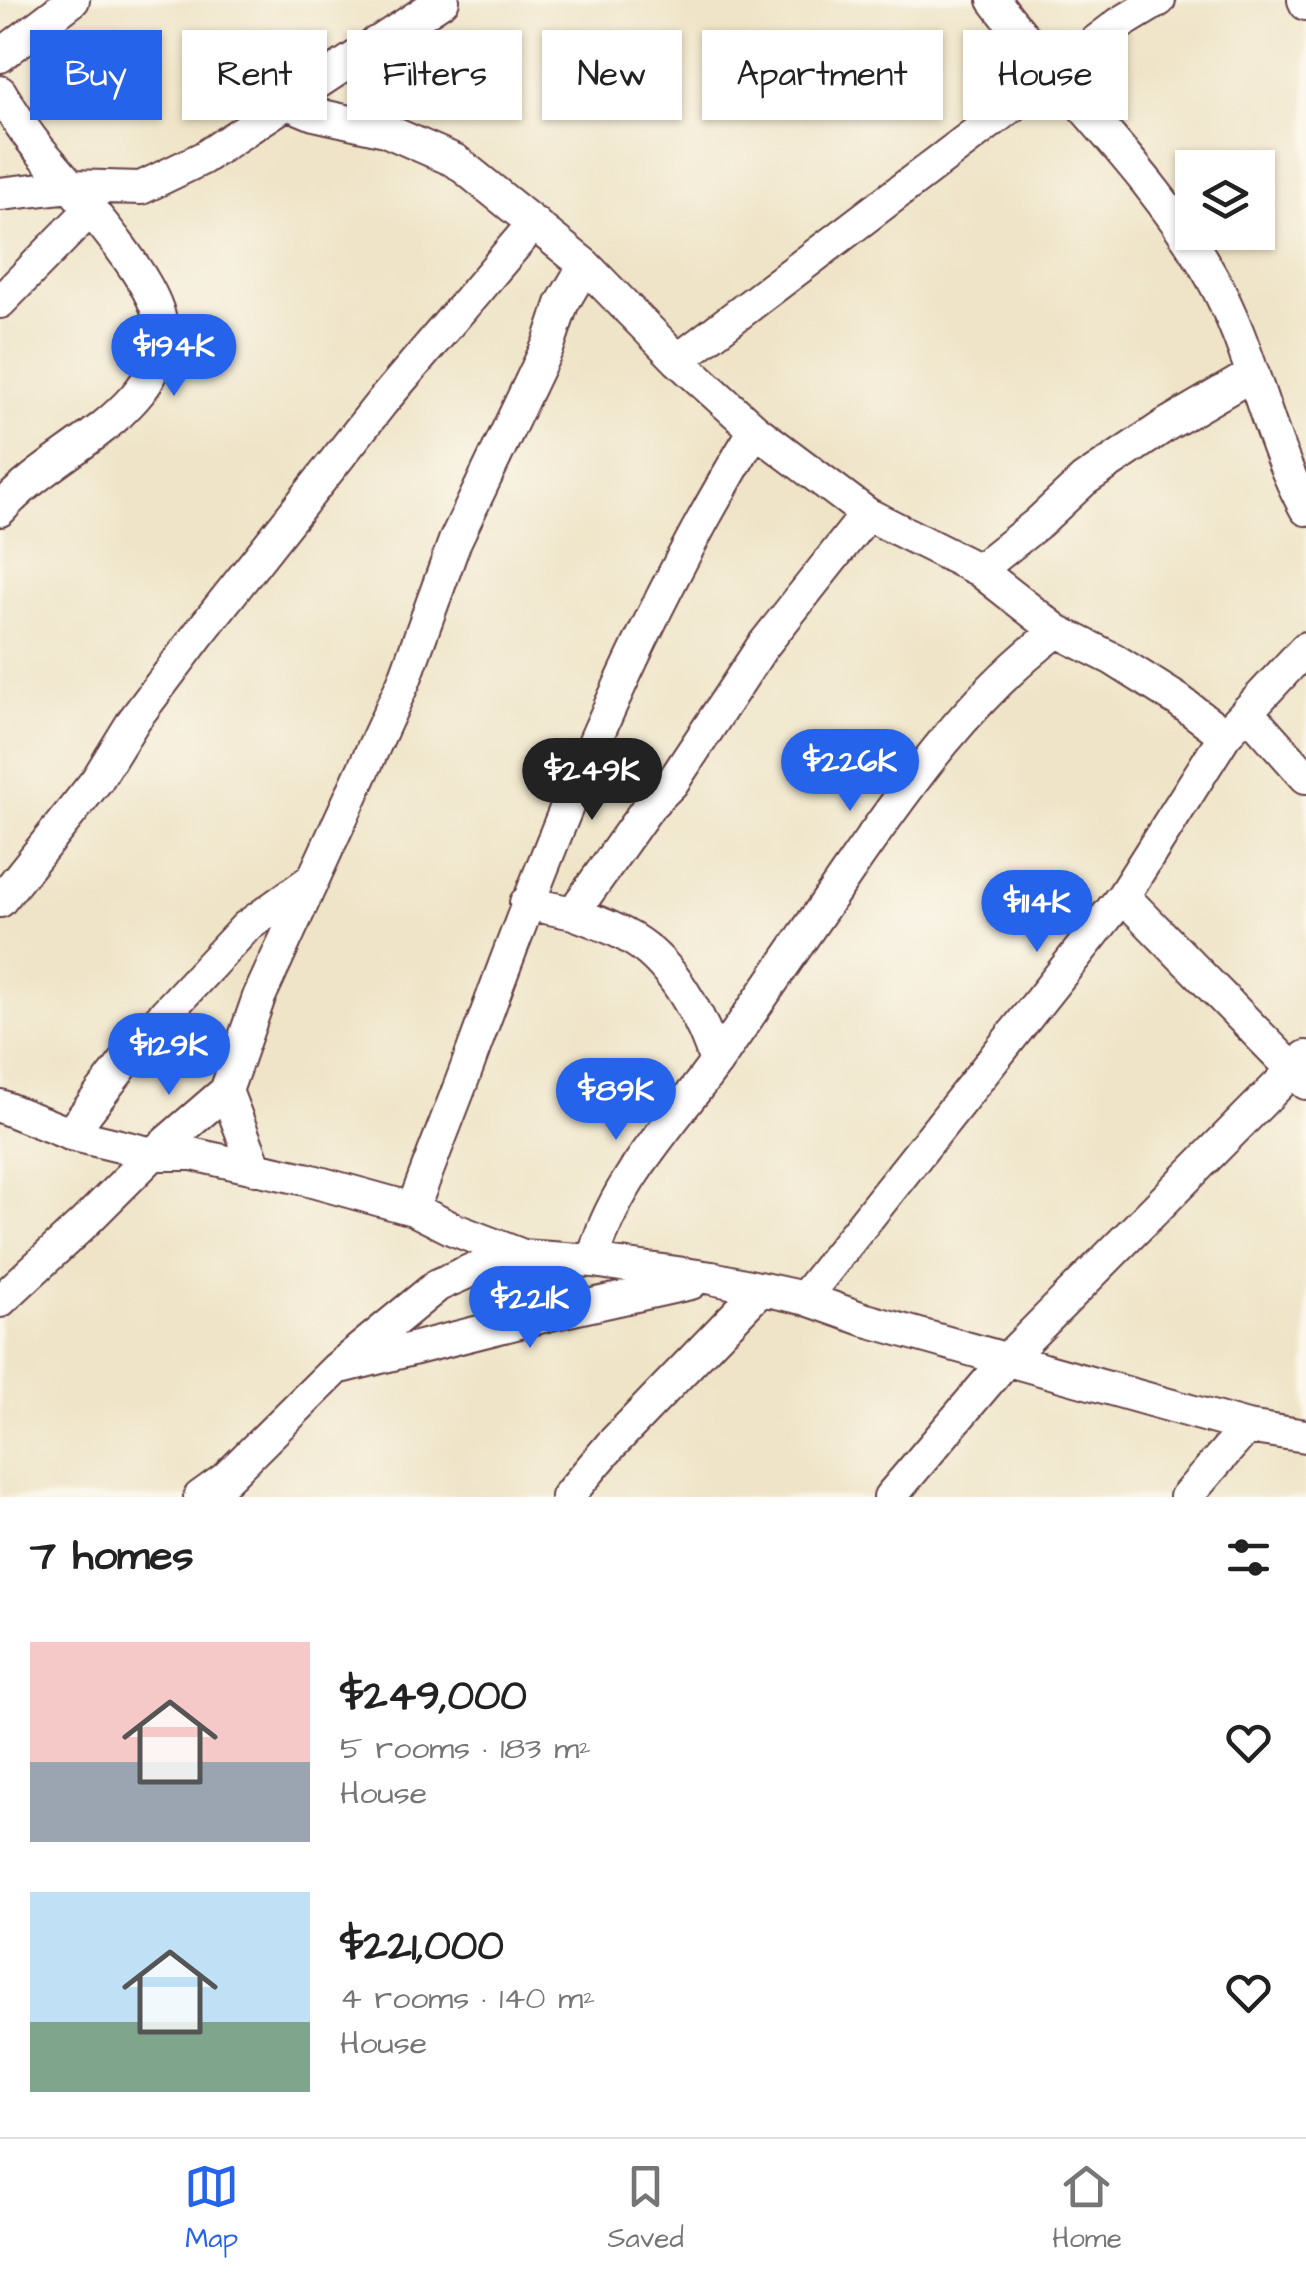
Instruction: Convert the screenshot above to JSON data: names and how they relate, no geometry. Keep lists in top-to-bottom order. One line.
{"page":{"chip":["Buy","Rent","Filters","New","Apartment","House"],"price":["$194K","$226K","$249K","$114K","$129K","$89K","$221K"],"heading":"7 homes","list":[{"name":"$249,000","note":"5 rooms · 183 m² · House"},{"name":"$221,000","note":"4 rooms · 140 m² · House"}],"tabs":["Map","Saved","Home"]}}
